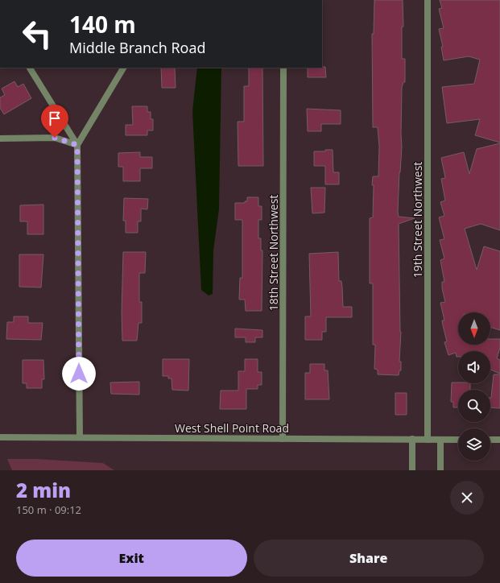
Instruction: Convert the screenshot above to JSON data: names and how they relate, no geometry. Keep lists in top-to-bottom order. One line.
{"streets":{"street":["19th Street Northwest","18th Street Northwest","West Shell Point Road"]},"crossings":[["19th Street Northwest","West Shell Point Road"],["18th Street Northwest","West Shell Point Road"]],"north":"bottom","page":{"turn":["140 m","Middle Branch Road"],"heading":["2 min","150 m · 09:12"],"buttons":["Exit","Share"]}}
